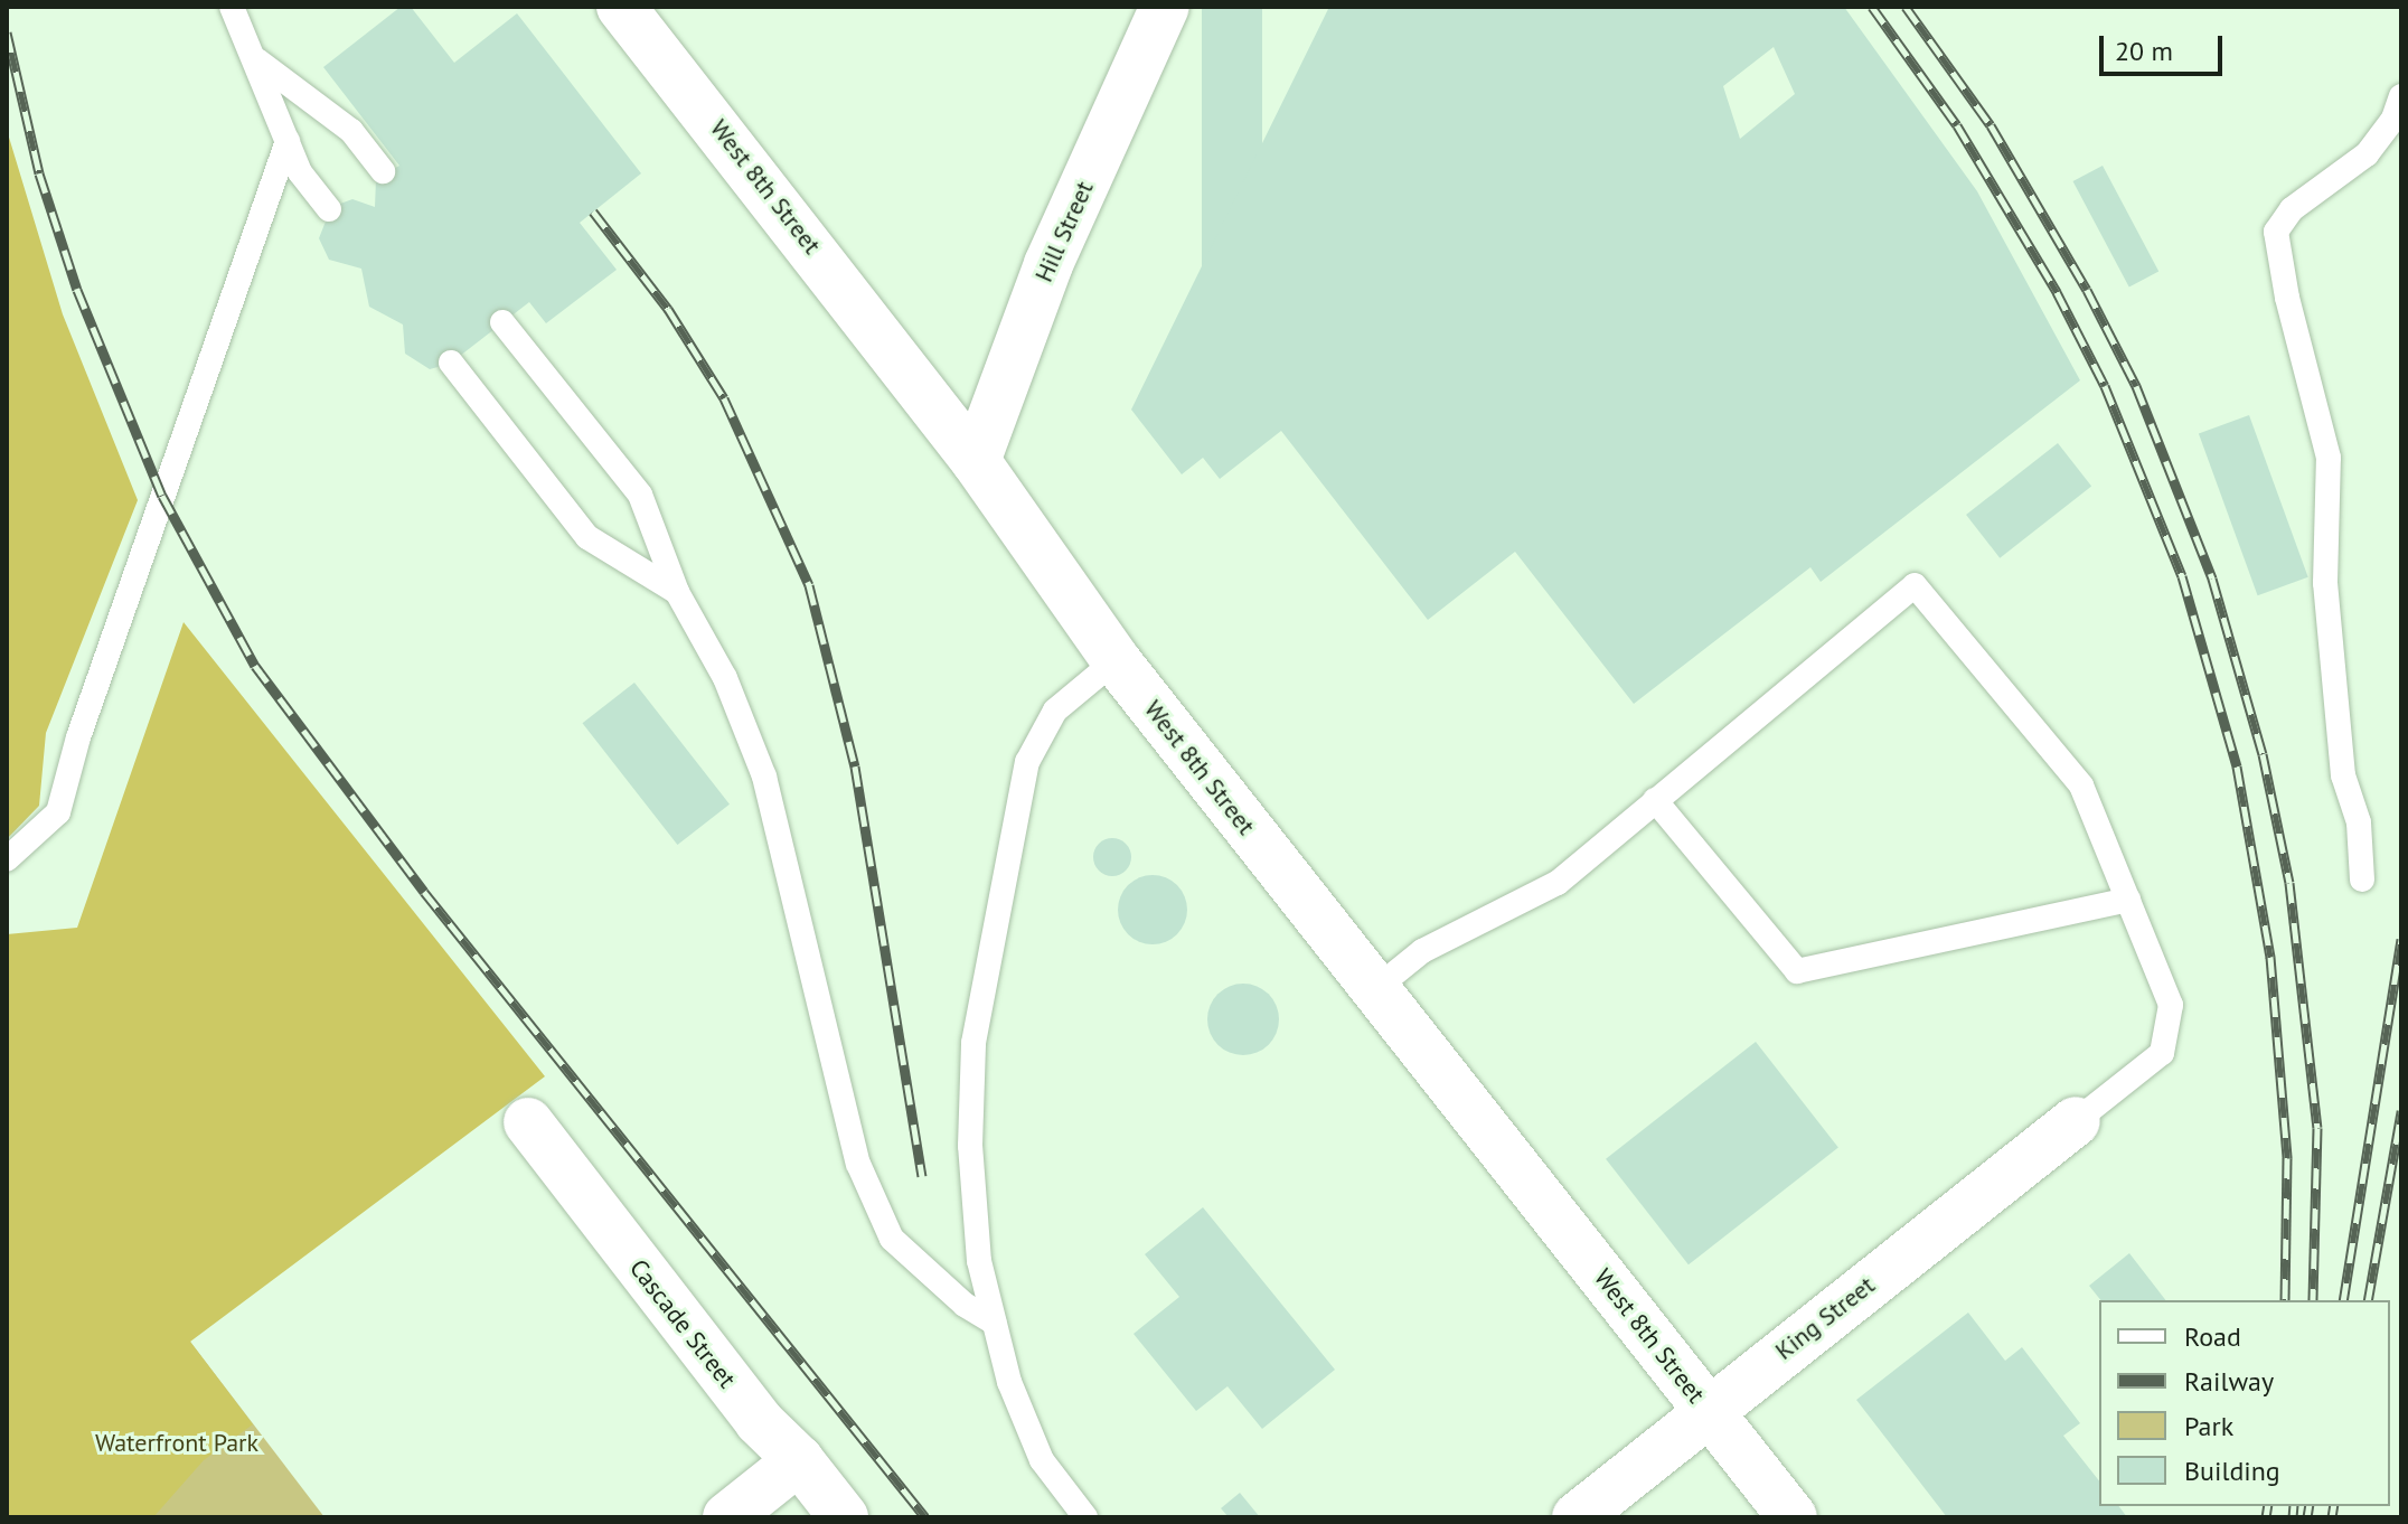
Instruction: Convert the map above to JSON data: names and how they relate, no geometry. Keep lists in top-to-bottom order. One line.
{"streets":{"street":["West 8th Street","Hill Street","King Street","Cascade Street"]},"crossings":[["West 8th Street","Hill Street"],["West 8th Street","King Street"]],"parks":["Waterfront Park"],"legend":["Road","Railway","Park","Building"],"scale_bar":"20 m"}
